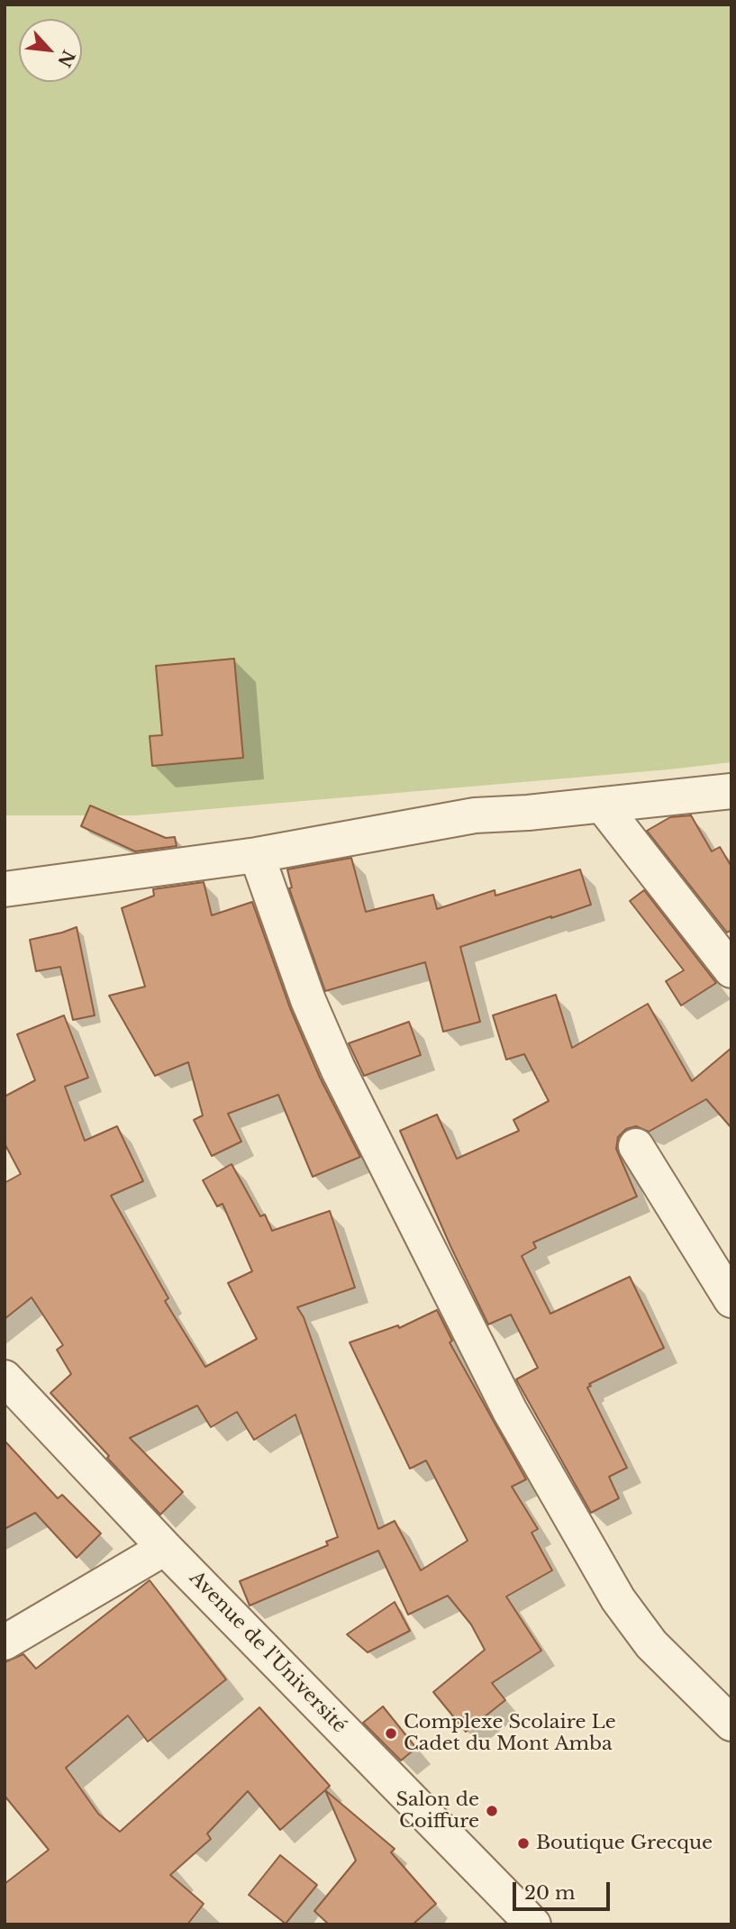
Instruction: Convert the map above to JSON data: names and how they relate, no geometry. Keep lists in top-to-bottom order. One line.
{"streets":{"street":["Avenue de l'Université"]},"places":["Complexe Scolaire Le Cadet du Mont Amba","Salon de Coiffure","Boutique Grecque"],"scale_bar":"20 m","north":"bottom right"}
